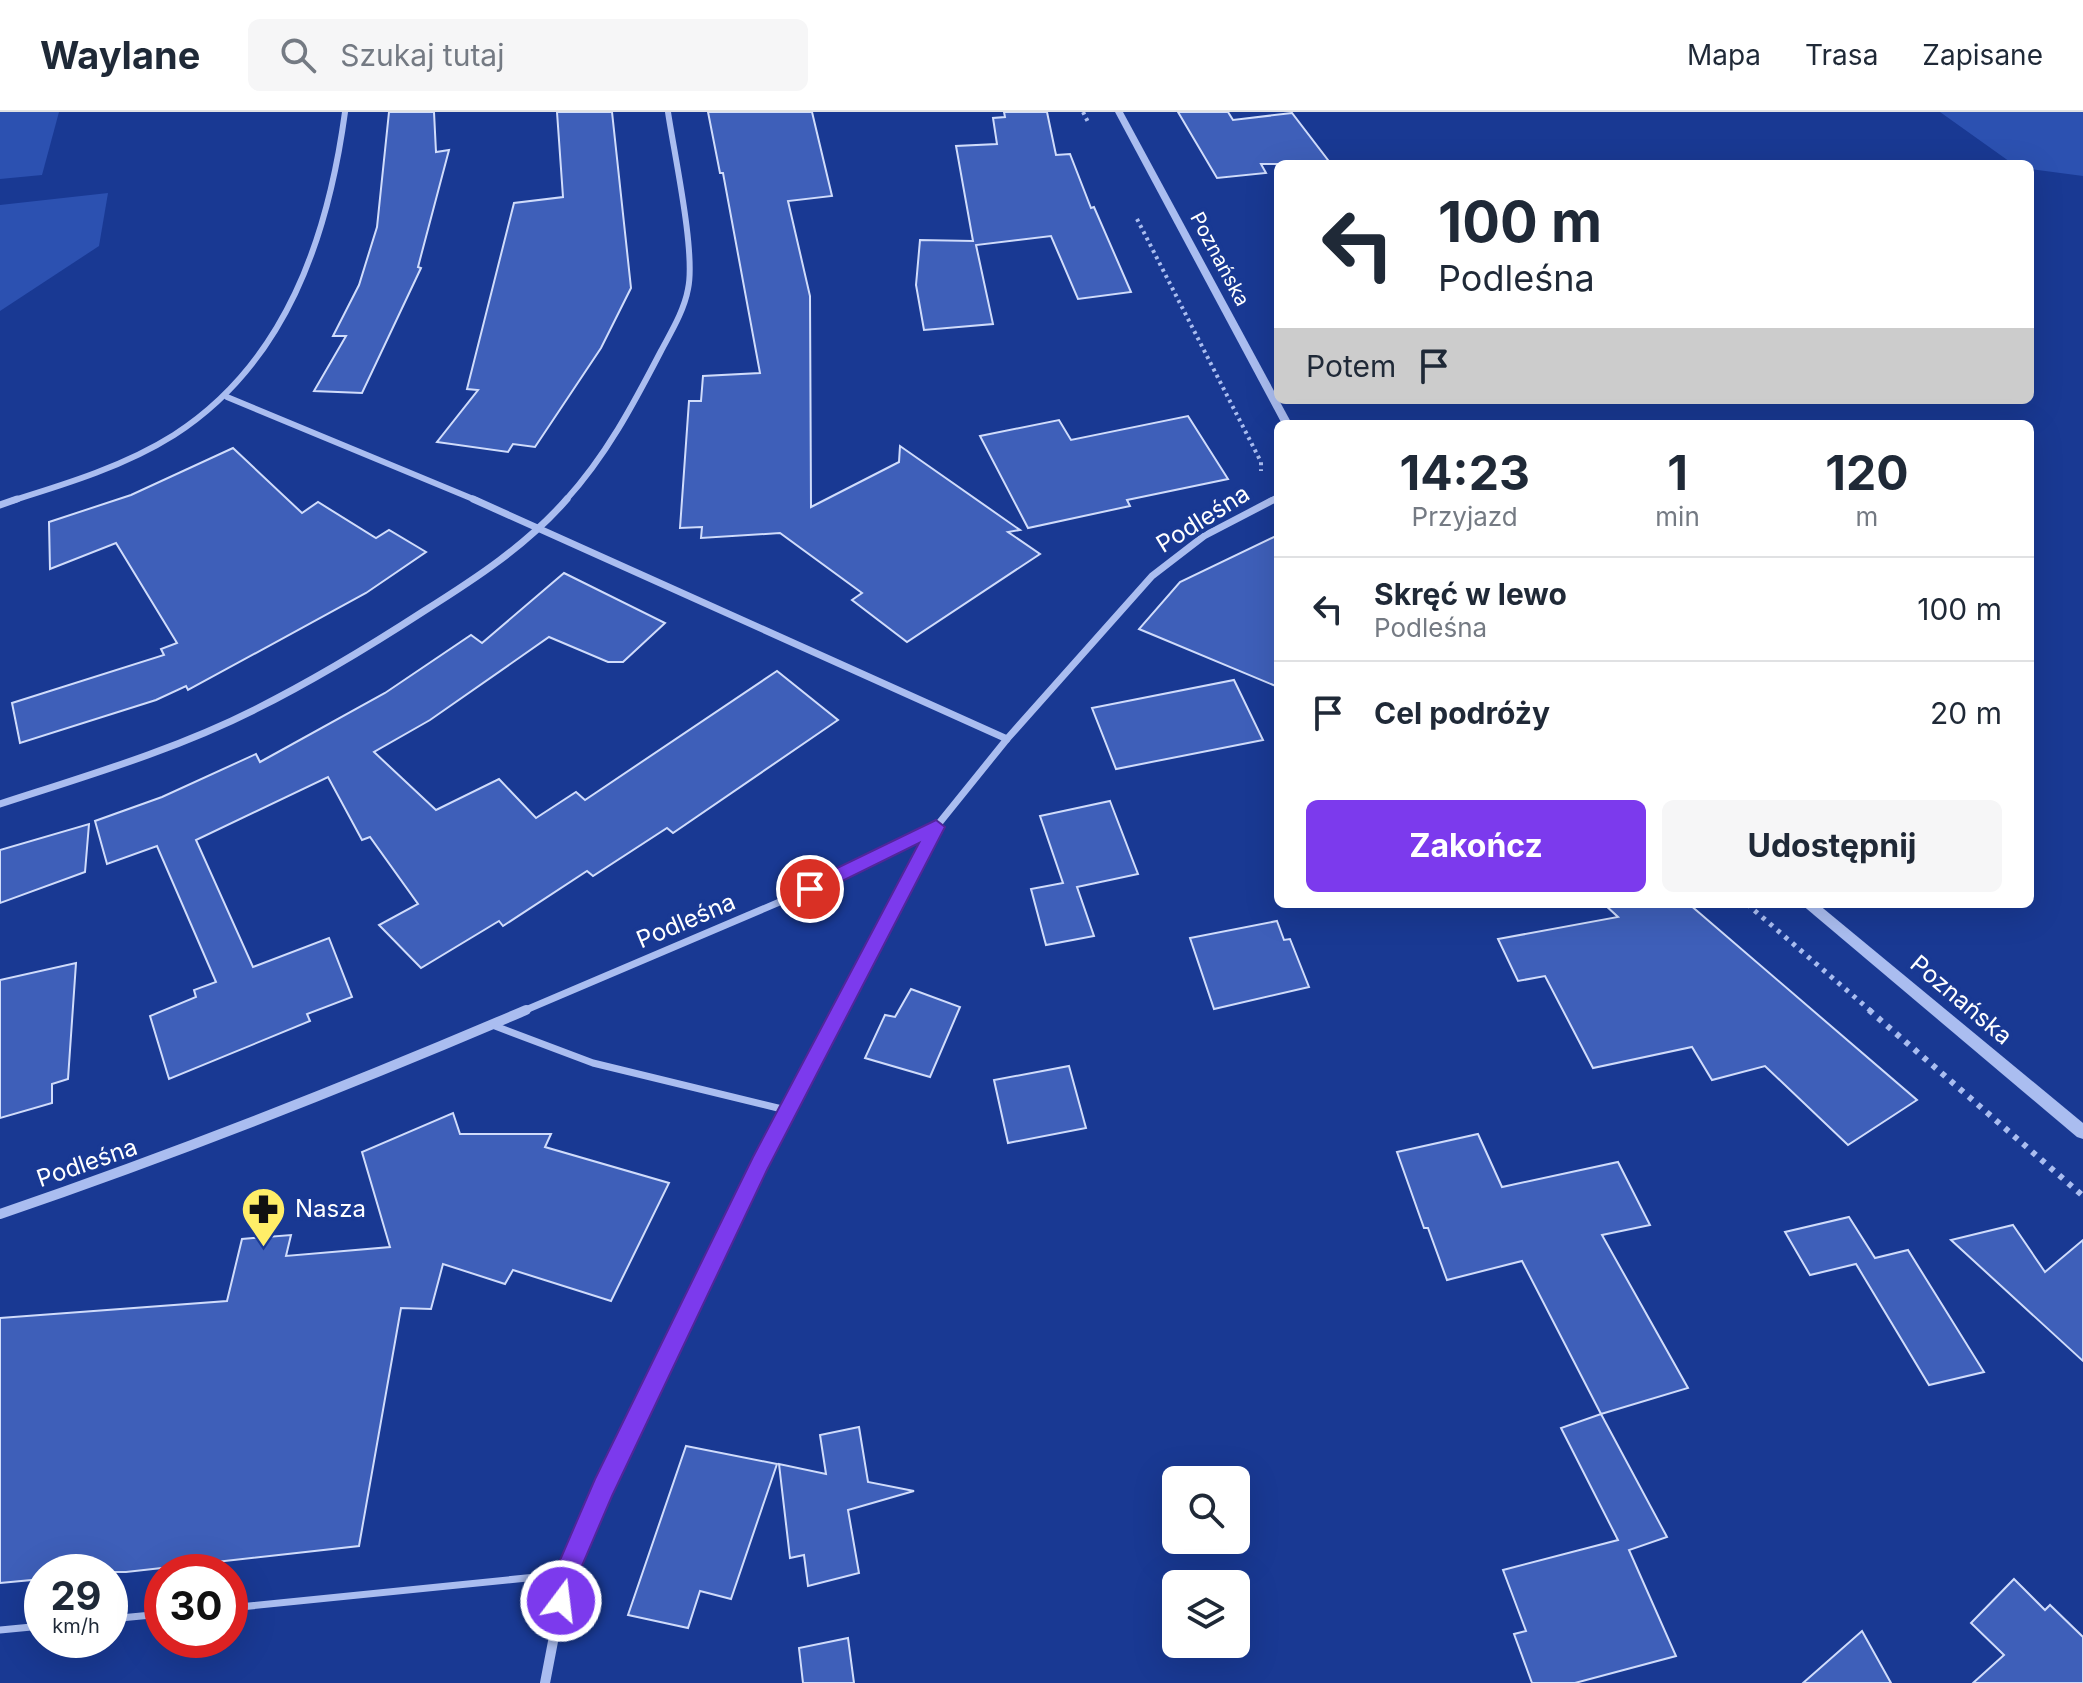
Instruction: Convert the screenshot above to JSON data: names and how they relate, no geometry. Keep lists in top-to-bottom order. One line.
{"streets":{"street":["Poznańska","Podleśna"]},"places":{"pharmacy":["Nasza"]},"page":{"header":"Waylane","search":"Szukaj tutaj","nav":["Mapa","Trasa","Zapisane"],"turn":["100 m","Podleśna"],"then":"Potem","eta":["14:23","Przyjazd","1","min","120","m"],"list":[{"name":"Skręć w lewo","note":"Podleśna","value":"100 m"},{"name":"Cel podróży","value":"20 m"}],"buttons":["Zakończ","Udostępnij"],"speed":"29 km/h","limit":"30"}}
